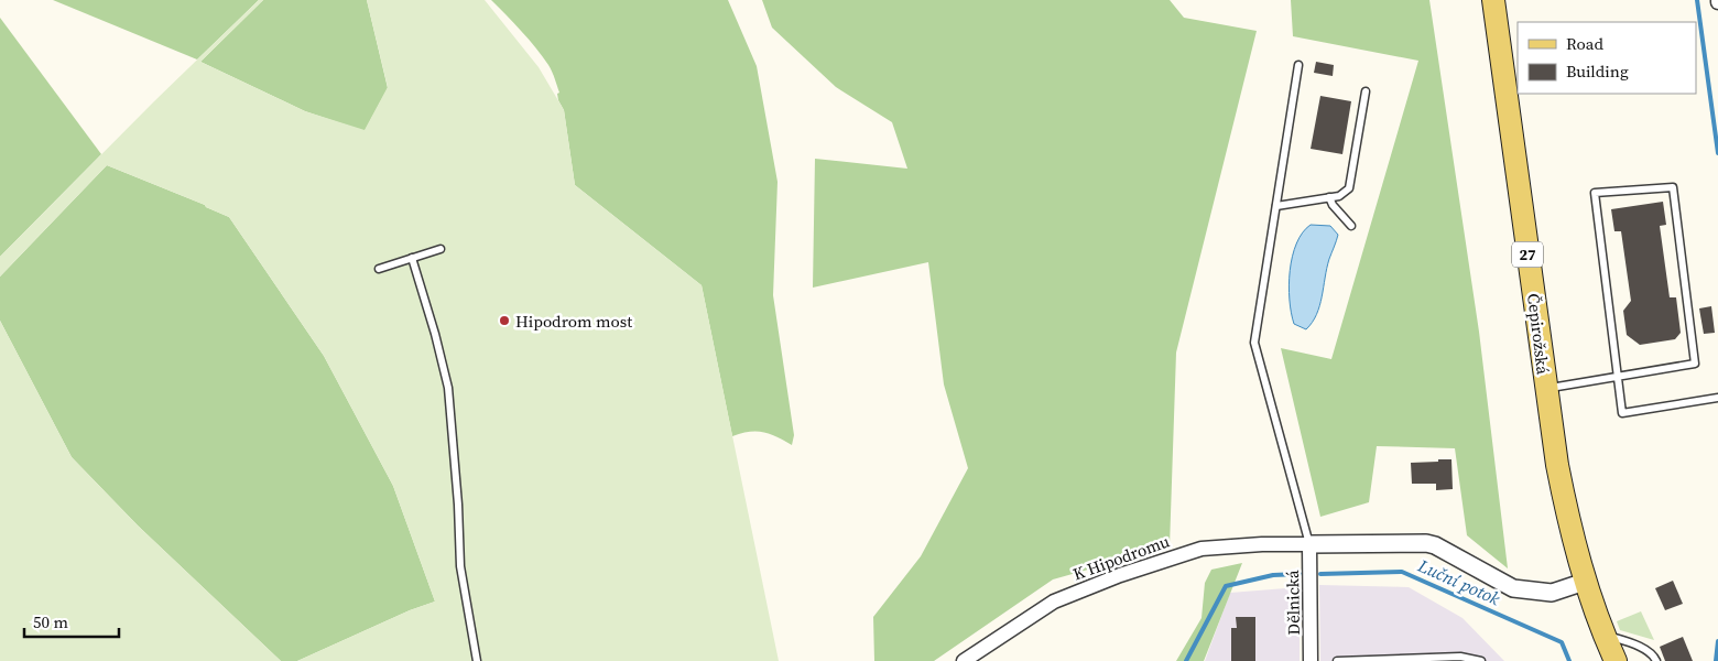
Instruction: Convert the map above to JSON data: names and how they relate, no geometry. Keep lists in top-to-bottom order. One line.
{"streets":{"main road":["27","Čepirožská"],"street":["K Hipodromu","Dělnická"]},"crossings":[["K Hipodromu","Dělnická"]],"water":["Luční potok"],"places":["Hipodrom most"],"legend":["Road","Building"],"scale_bar":"50 m"}
